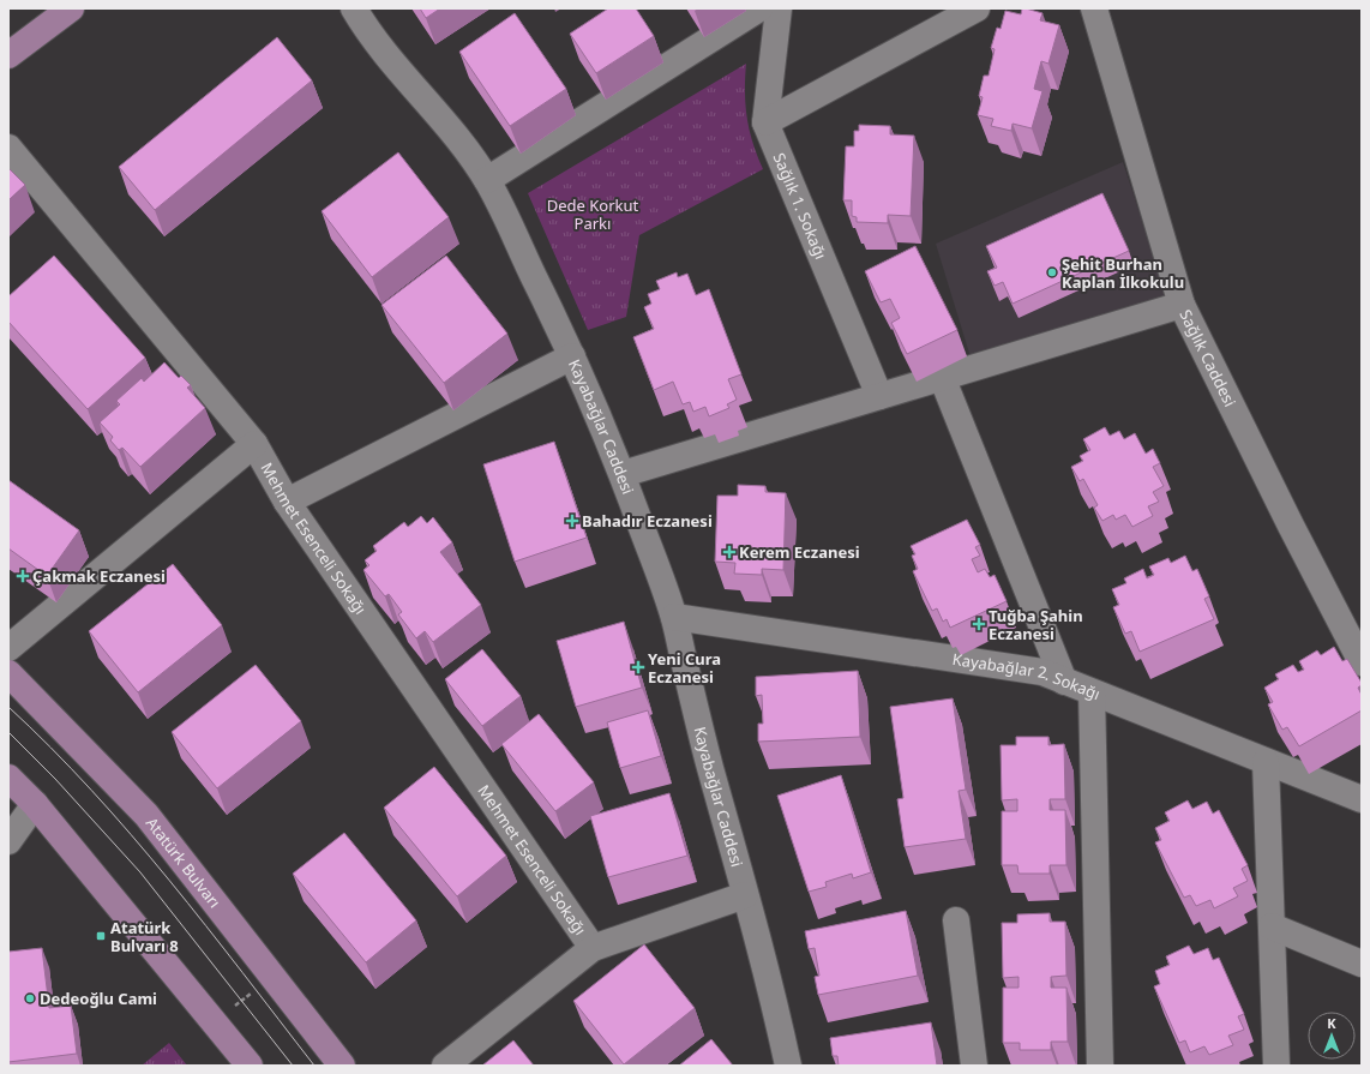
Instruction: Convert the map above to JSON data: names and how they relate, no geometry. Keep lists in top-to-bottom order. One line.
{"streets":{"main road":["Atatürk Bulvarı"],"street":["Sağlık 1. Sokağı","Sağlık Caddesi","Kayabağlar Caddesi","Mehmet Esenceli Sokağı","Kayabağlar 2. Sokağı"]},"crossings":[["Kayabağlar Caddesi","Kayabağlar 2. Sokağı"]],"parks":["Dede Korkut Parkı"],"places":{"other":["Şehit Burhan Kaplan İlkokulu","Dedeoğlu Cami"],"health":["Bahadır Eczanesi","Kerem Eczanesi","Çakmak Eczanesi","Tuğba Şahin Eczanesi","Yeni Cura Eczanesi"],"transit":["Atatürk Bulvarı 8"]},"north":"top"}
